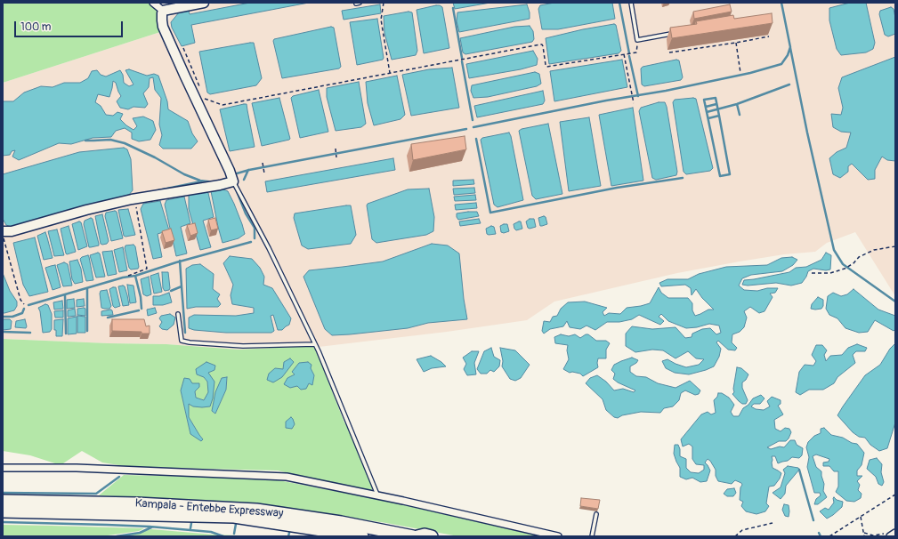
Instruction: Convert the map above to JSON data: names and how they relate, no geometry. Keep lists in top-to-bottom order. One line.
{"streets":{"highway":["Kampala - Entebbe Expressway"]},"scale_bar":"100 m"}
